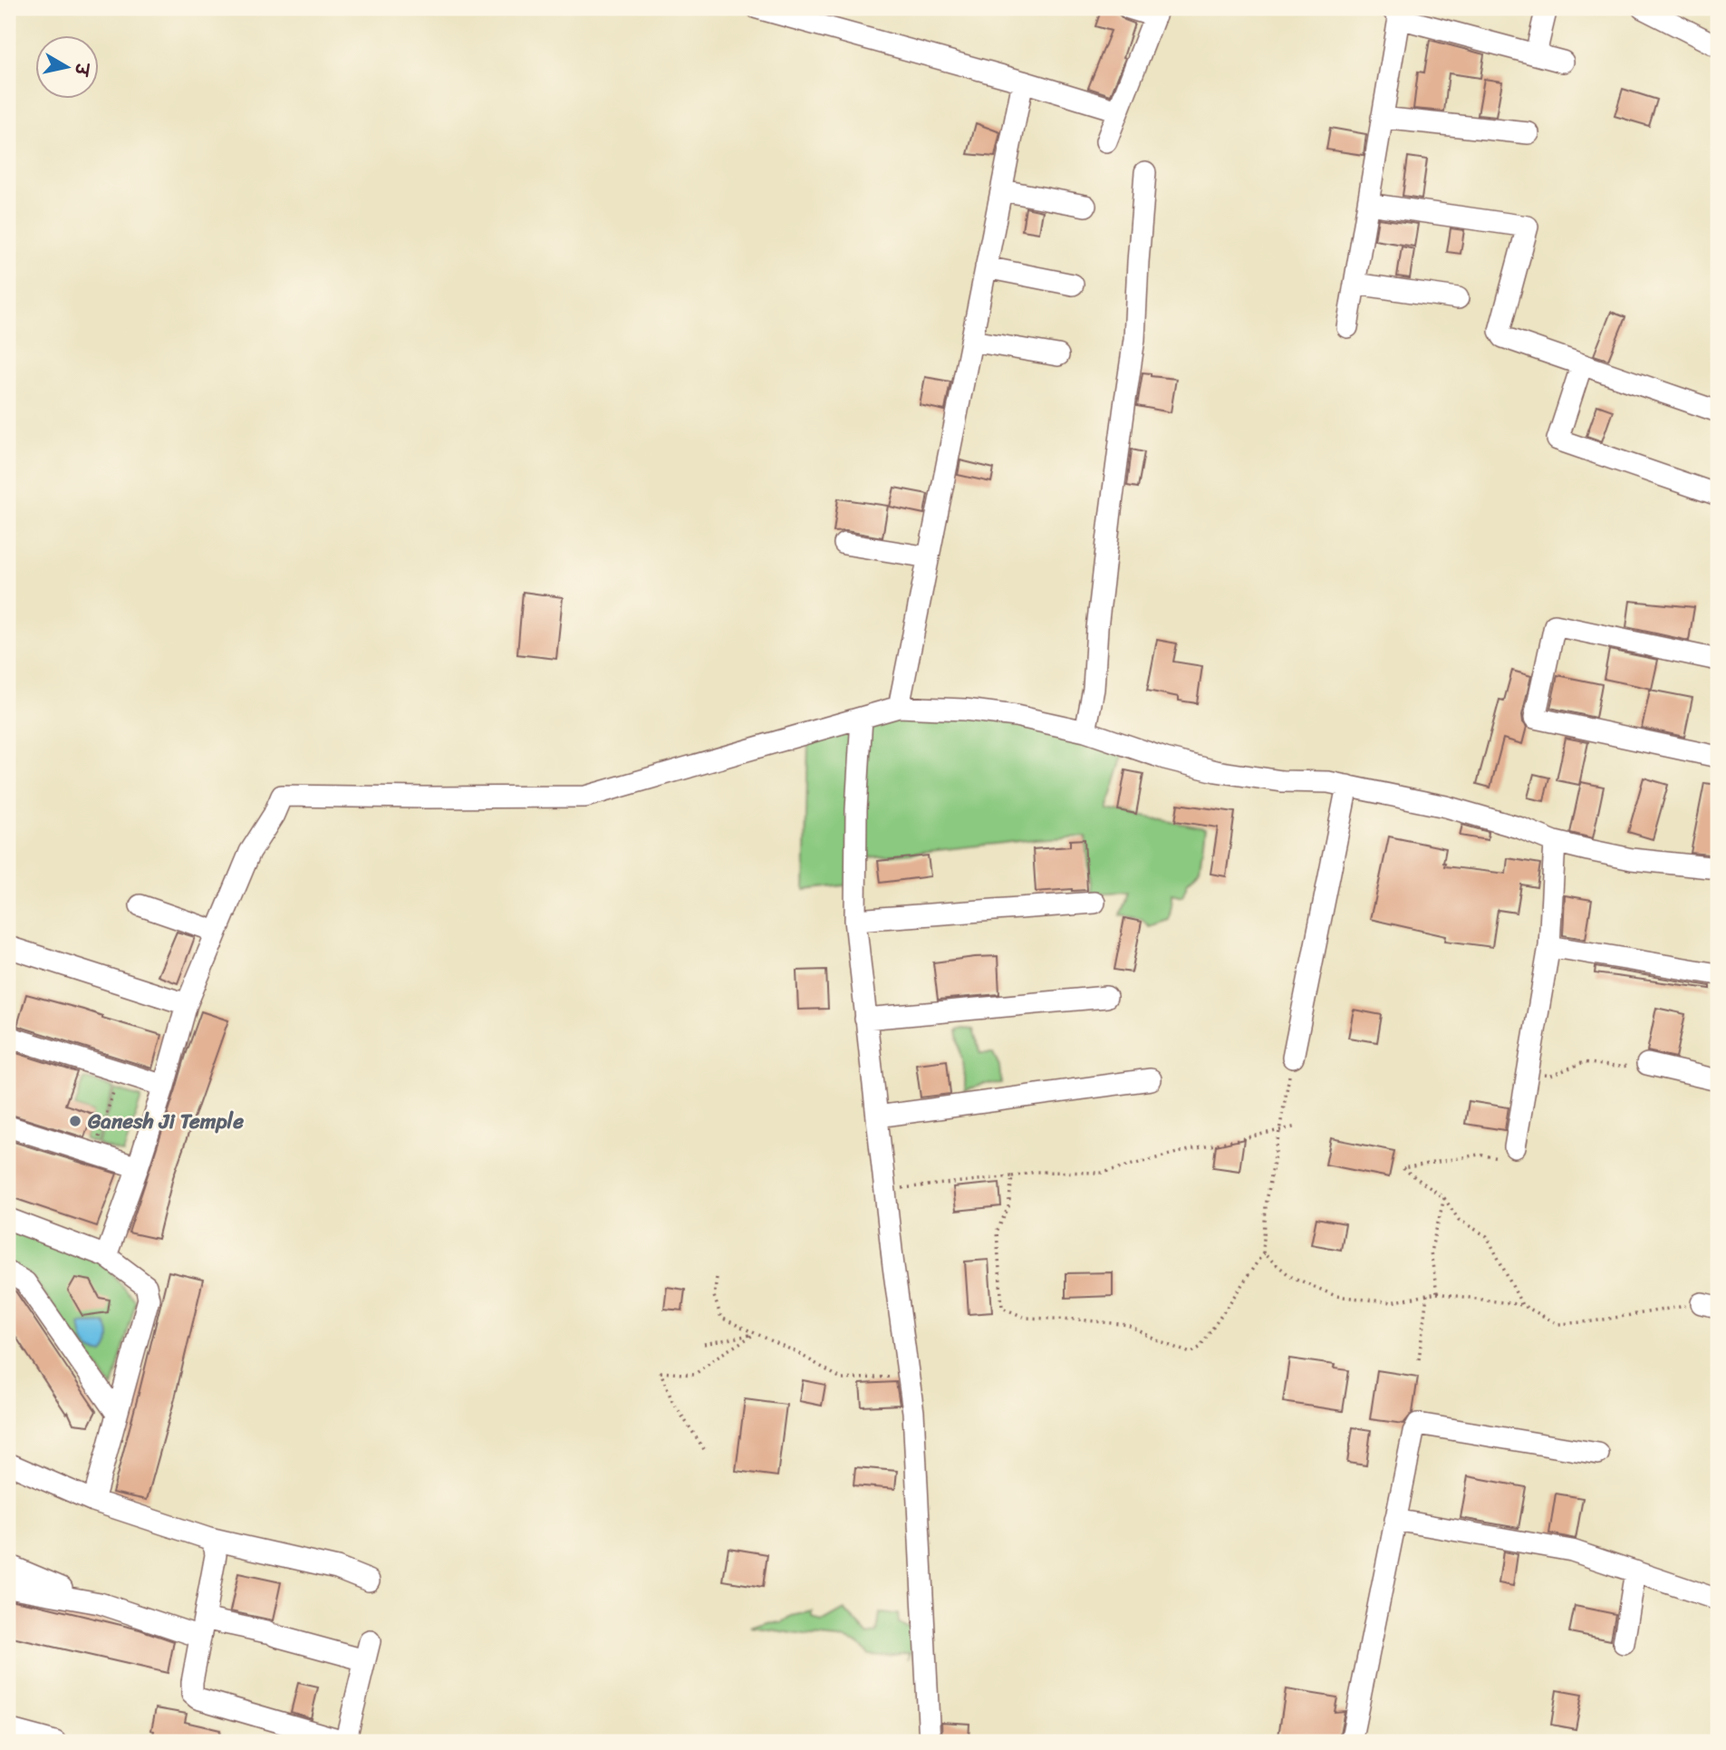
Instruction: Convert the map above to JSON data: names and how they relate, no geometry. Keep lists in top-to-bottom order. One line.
{"places":["Ganesh Ji Temple"],"north":"right"}
